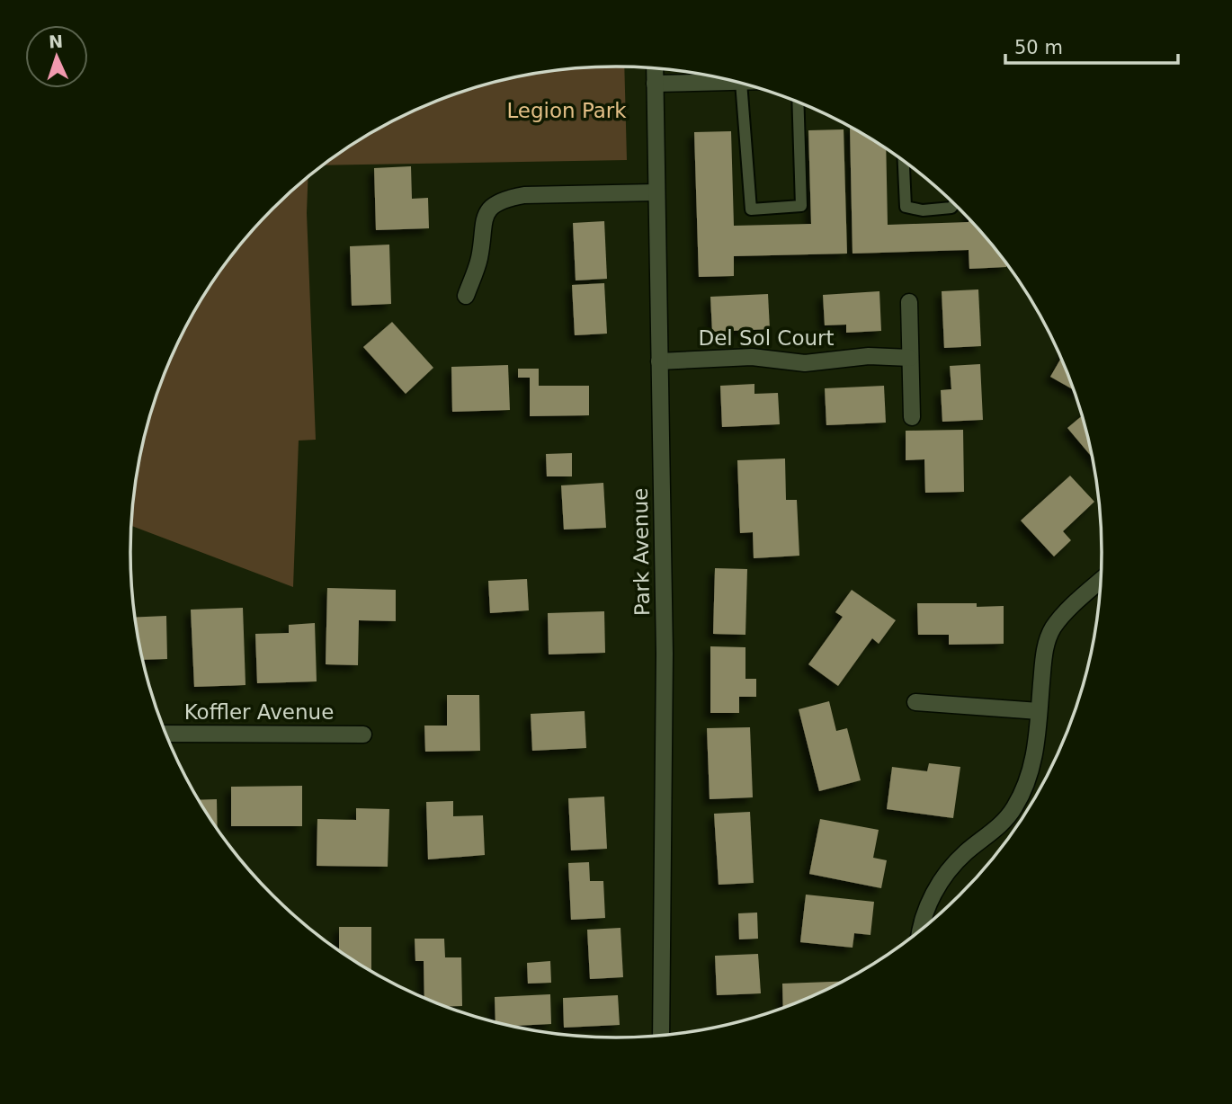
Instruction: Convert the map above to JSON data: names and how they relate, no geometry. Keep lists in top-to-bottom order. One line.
{"streets":{"street":["Del Sol Court","Park Avenue","Koffler Avenue"]},"crossings":[["Del Sol Court","Park Avenue"]],"parks":["Legion Park"],"scale_bar":"50 m","north":"top"}
